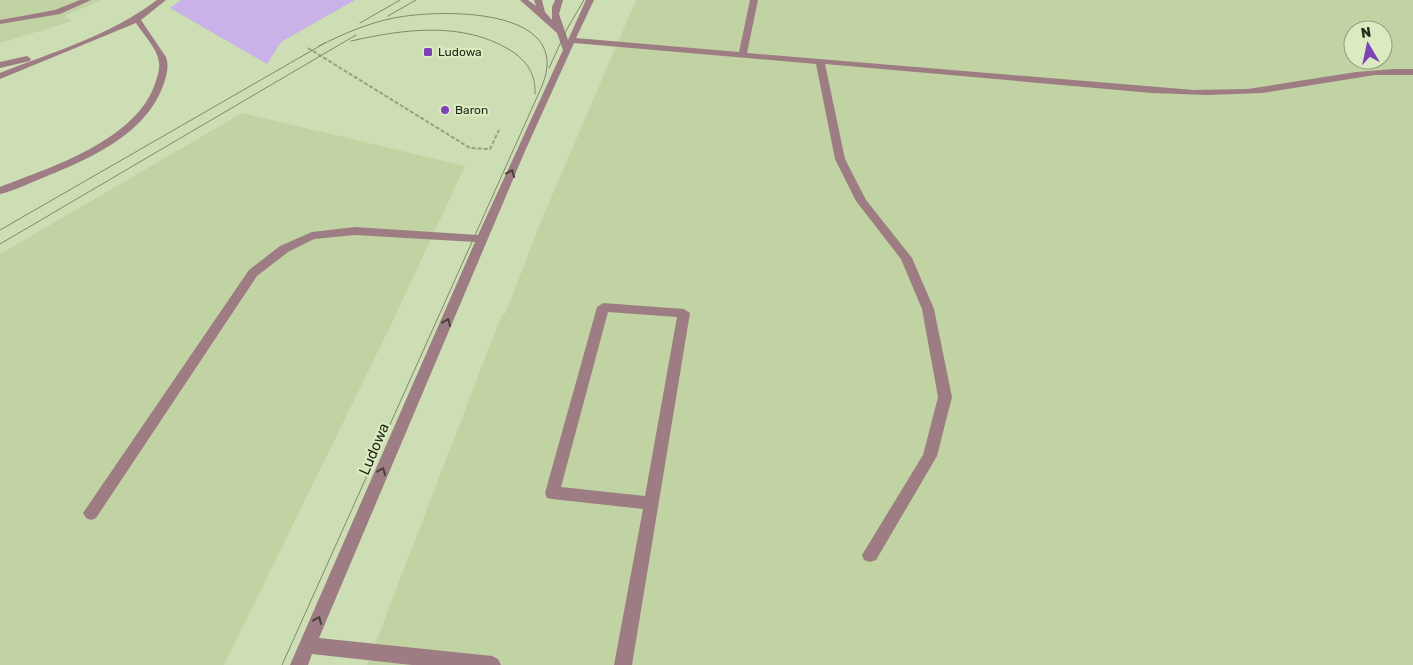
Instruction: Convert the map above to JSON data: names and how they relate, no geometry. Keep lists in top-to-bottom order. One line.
{"streets":{"street":["Ludowa"]},"one_way":["Ludowa"],"places":{"transit":["Ludowa"],"other":["Baron"]},"north":"top"}
